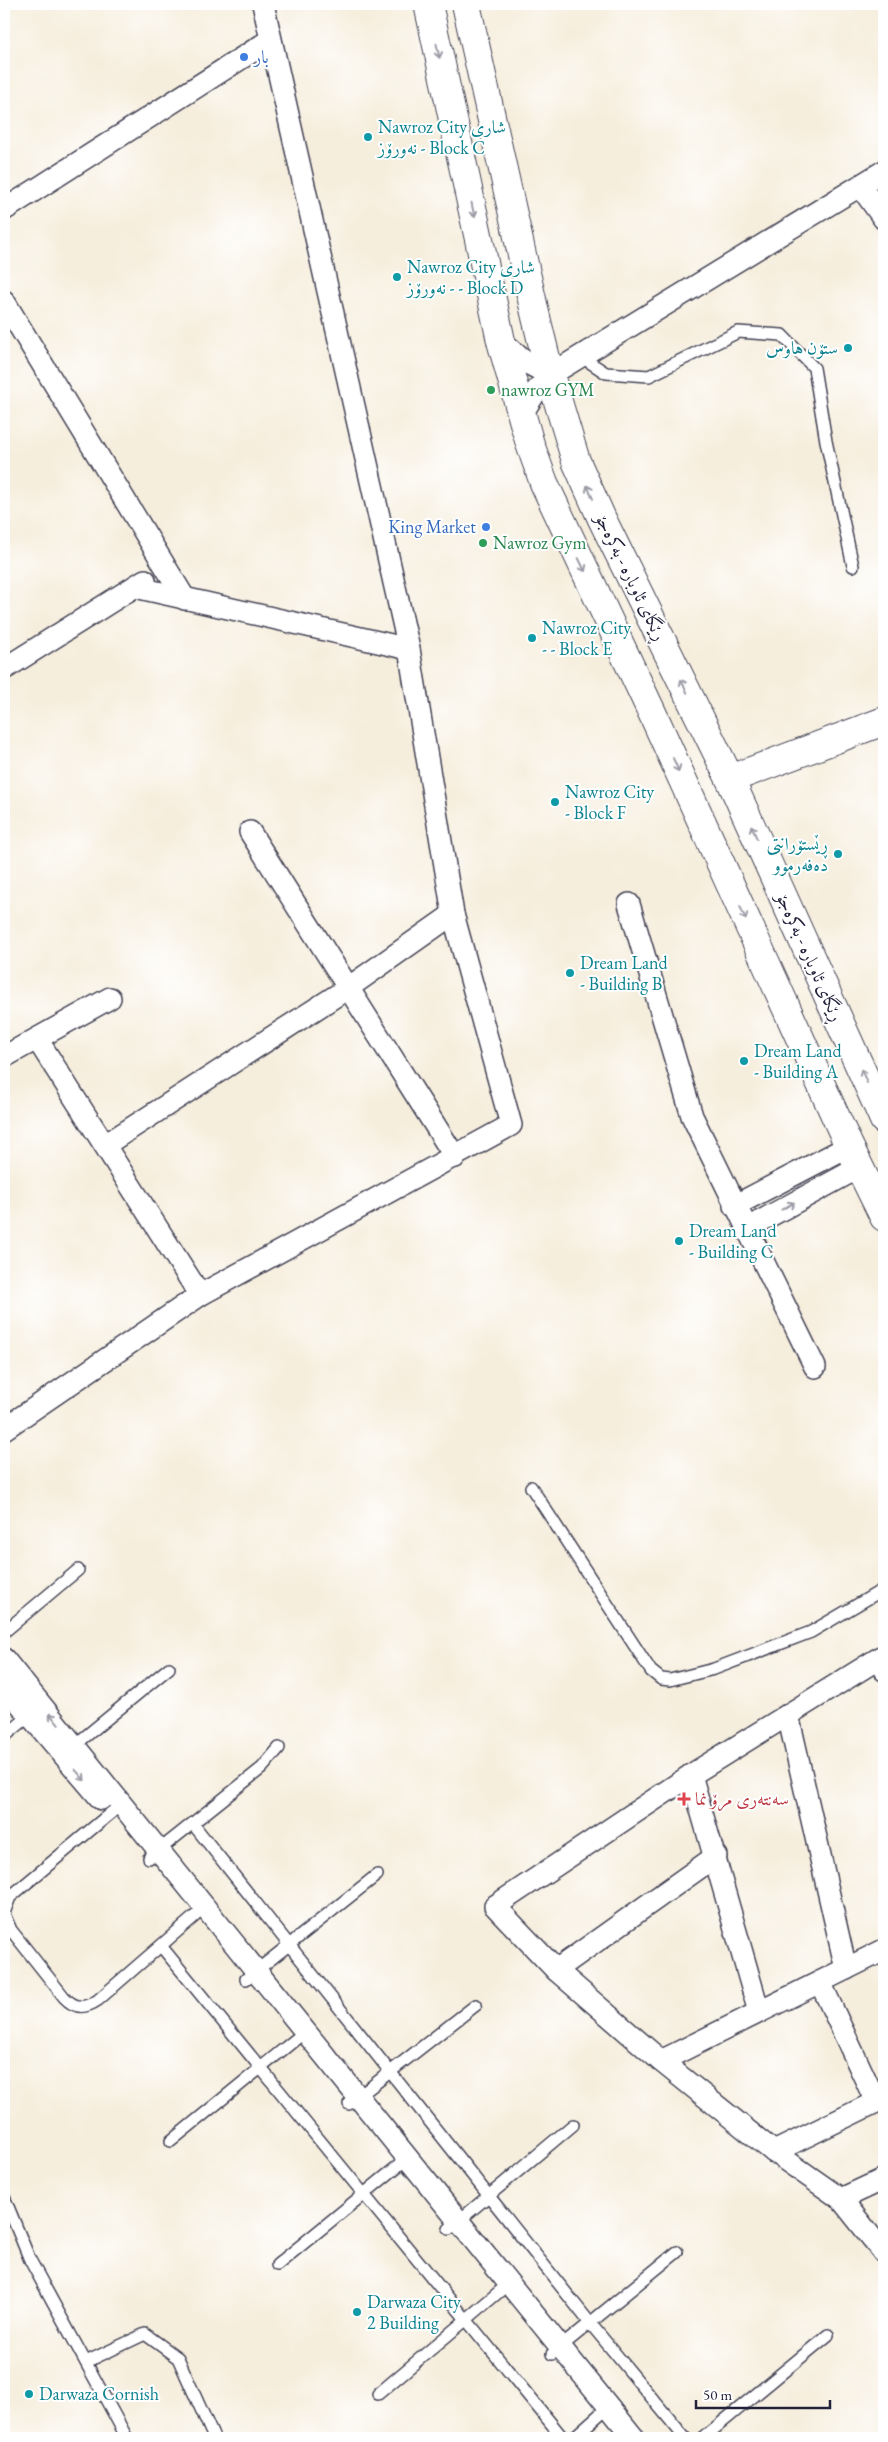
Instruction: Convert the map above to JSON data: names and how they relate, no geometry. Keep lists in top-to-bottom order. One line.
{"streets":{"main road":["ڕێگای ئاوبارە - بەکرەجۆ"]},"places":{"other":["بار","Nawroz City شاری نەورۆز - Block C","Nawroz City شاری نەورۆز - - Block D","ستۆن هاوس","nawroz GYM","King Market","Nawroz Gym","Nawroz City - - Block E","Nawroz City - Block F","ڕێستۆرانتی دەفەرموو","Dream Land - Building B","Dream Land - Building A","Dream Land - Building C","Darwaza City 2 Building","Darwaza Cornish"],"health":["سەنتەرى مرۆ نما"]},"scale_bar":"50 m"}
